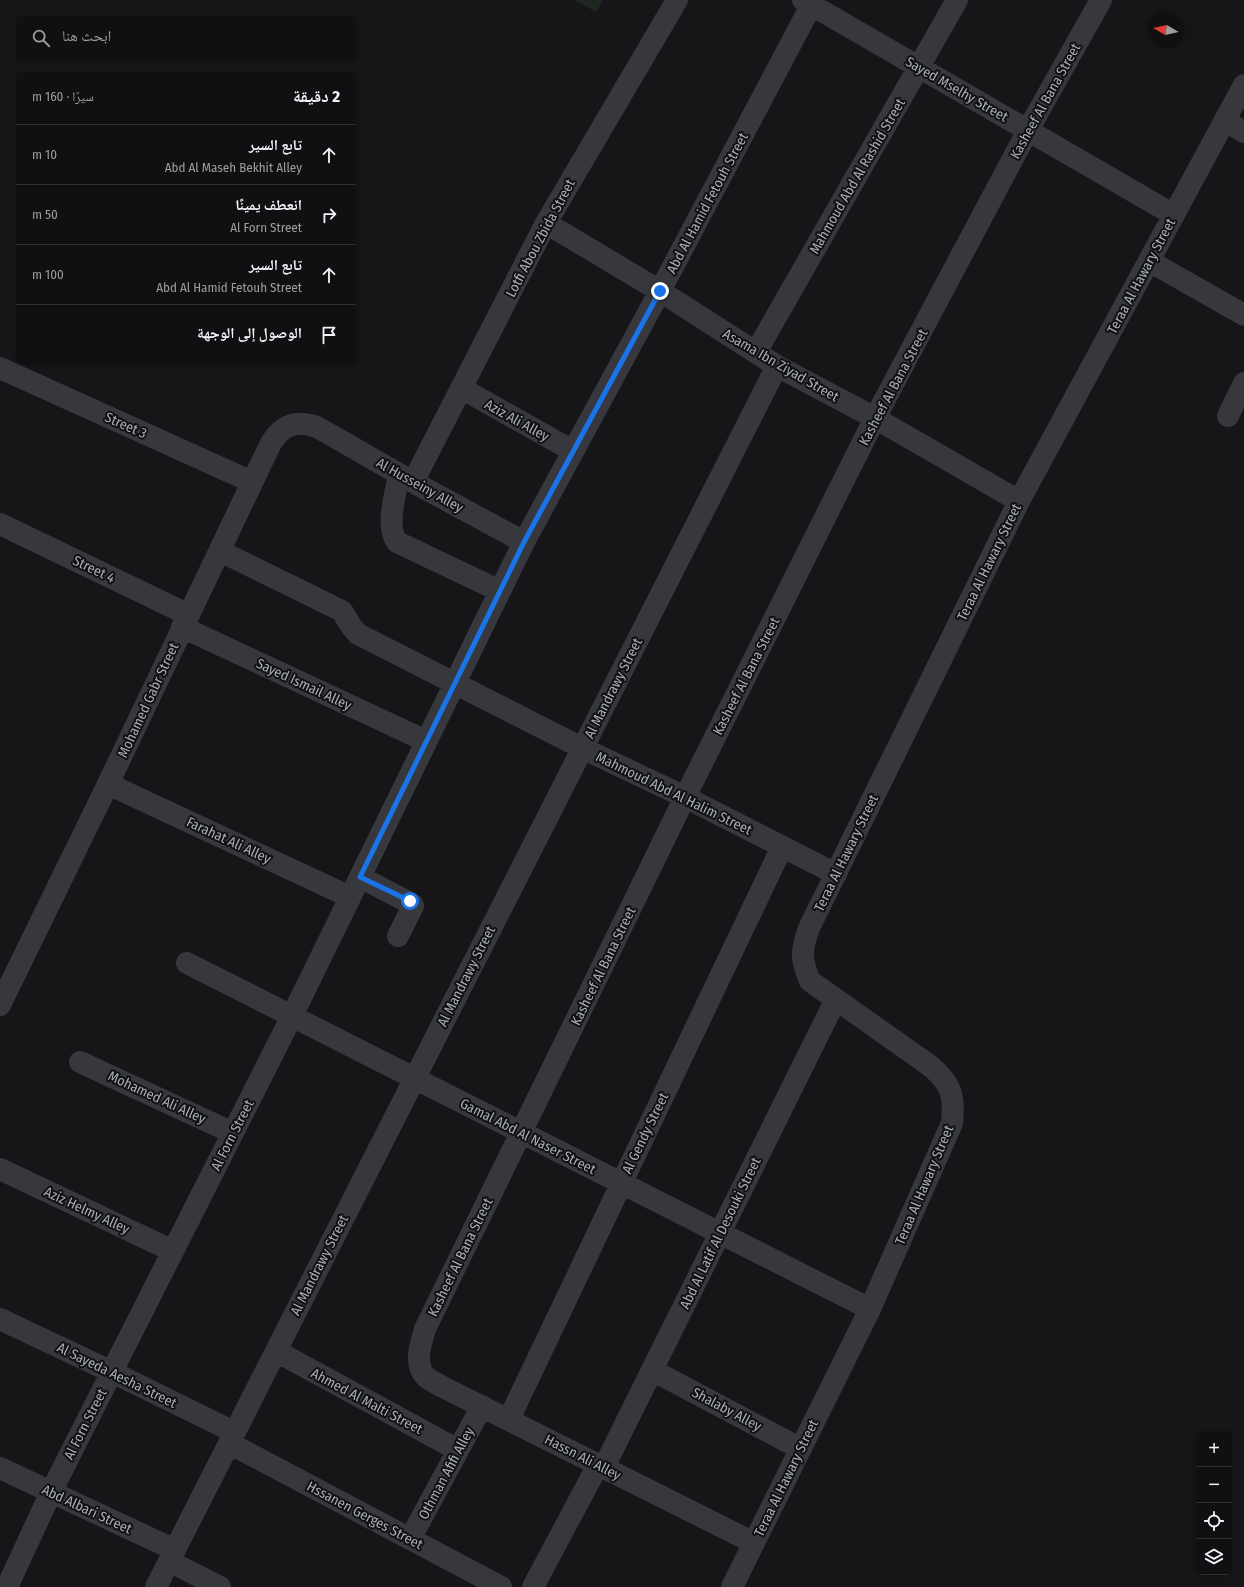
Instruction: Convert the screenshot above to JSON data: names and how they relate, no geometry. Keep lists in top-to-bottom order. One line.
{"streets":{"street":["Sayed Mselhy Street","Kasheef Al Bana Street","Mahmoud Abd Al Rashid Street","Abd Al Hamid Fetouh Street","Lotfi Abou Zbida Street","Teraa Al Hawary Street","Asama Ibn Ziyad Street","Aziz Ali Alley","Street 3","Al Husseiny Alley","Street 4","Sayed Ismail Alley","Al Mandrawy Street","Mohamed Gabr Street","Mahmoud Abd Al Halim Street","Farahat Ali Alley","Mohamed Ali Alley","Al Gendy Street","Al Forn Street","Gamal Abd Al Naser Street","Aziz Helmy Alley","Abd Al Latif Al Desouki Street","Al Sayeda Aesha Street","Ahmed Al Malti Street","Shalaby Alley","Hassn Ali Alley","Othman Afifi Alley","Abd Albari Street","Hssanen Gerges Street"]},"crossings":[["Sayed Mselhy Street","Kasheef Al Bana Street"],["Sayed Mselhy Street","Mahmoud Abd Al Rashid Street"],["Sayed Mselhy Street","Abd Al Hamid Fetouh Street"],["Sayed Mselhy Street","Teraa Al Hawary Street"],["Kasheef Al Bana Street","Asama Ibn Ziyad Street"],["Kasheef Al Bana Street","Mahmoud Abd Al Halim Street"],["Kasheef Al Bana Street","Gamal Abd Al Naser Street"],["Kasheef Al Bana Street","Hassn Ali Alley"],["Mahmoud Abd Al Rashid Street","Asama Ibn Ziyad Street"],["Abd Al Hamid Fetouh Street","Lotfi Abou Zbida Street"],["Abd Al Hamid Fetouh Street","Asama Ibn Ziyad Street"],["Abd Al Hamid Fetouh Street","Aziz Ali Alley"],["Abd Al Hamid Fetouh Street","Al Husseiny Alley"],["Abd Al Hamid Fetouh Street","Mahmoud Abd Al Halim Street"],["Abd Al Hamid Fetouh Street","Al Forn Street"],["Lotfi Abou Zbida Street","Asama Ibn Ziyad Street"],["Lotfi Abou Zbida Street","Aziz Ali Alley"],["Lotfi Abou Zbida Street","Al Husseiny Alley"],["Teraa Al Hawary Street","Asama Ibn Ziyad Street"],["Teraa Al Hawary Street","Mahmoud Abd Al Halim Street"],["Teraa Al Hawary Street","Gamal Abd Al Naser Street"],["Teraa Al Hawary Street","Abd Al Latif Al Desouki Street"],["Teraa Al Hawary Street","Shalaby Alley"],["Teraa Al Hawary Street","Hassn Ali Alley"],["Asama Ibn Ziyad Street","Al Mandrawy Street"],["Street 3","Mohamed Gabr Street"],["Al Husseiny Alley","Mohamed Gabr Street"],["Street 4","Sayed Ismail Alley"],["Street 4","Mohamed Gabr Street"],["Sayed Ismail Alley","Mohamed Gabr Street"],["Sayed Ismail Alley","Al Forn Street"],["Al Mandrawy Street","Mahmoud Abd Al Halim Street"],["Al Mandrawy Street","Gamal Abd Al Naser Street"],["Al Mandrawy Street","Al Sayeda Aesha Street"],["Al Mandrawy Street","Ahmed Al Malti Street"],["Al Mandrawy Street","Abd Albari Street"],["Al Mandrawy Street","Hssanen Gerges Street"],["Mohamed Gabr Street","Mahmoud Abd Al Halim Street"],["Mohamed Gabr Street","Farahat Ali Alley"],["Mahmoud Abd Al Halim Street","Al Gendy Street"],["Mahmoud Abd Al Halim Street","Al Forn Street"],["Farahat Ali Alley","Al Forn Street"],["Mohamed Ali Alley","Al Forn Street"],["Al Gendy Street","Gamal Abd Al Naser Street"],["Al Gendy Street","Hassn Ali Alley"],["Al Forn Street","Gamal Abd Al Naser Street"],["Al Forn Street","Aziz Helmy Alley"],["Al Forn Street","Al Sayeda Aesha Street"],["Al Forn Street","Abd Albari Street"],["Gamal Abd Al Naser Street","Abd Al Latif Al Desouki Street"],["Abd Al Latif Al Desouki Street","Shalaby Alley"],["Abd Al Latif Al Desouki Street","Hassn Ali Alley"],["Al Sayeda Aesha Street","Hssanen Gerges Street"],["Ahmed Al Malti Street","Othman Afifi Alley"],["Hassn Ali Alley","Othman Afifi Alley"],["Othman Afifi Alley","Hssanen Gerges Street"]],"north":"left","page":{"search":"ابحث هنا","heading":["2 دقيقة","سيرًا · 160 m"],"list":[["تابع السير","Abd Al Maseh Bekhit Alley","10 m"],["انعطف يمينًا","Al Forn Street","50 m"],["تابع السير","Abd Al Hamid Fetouh Street","100 m"],"الوصول إلى الوجهة"],"map_buttons":["+","−"]}}
